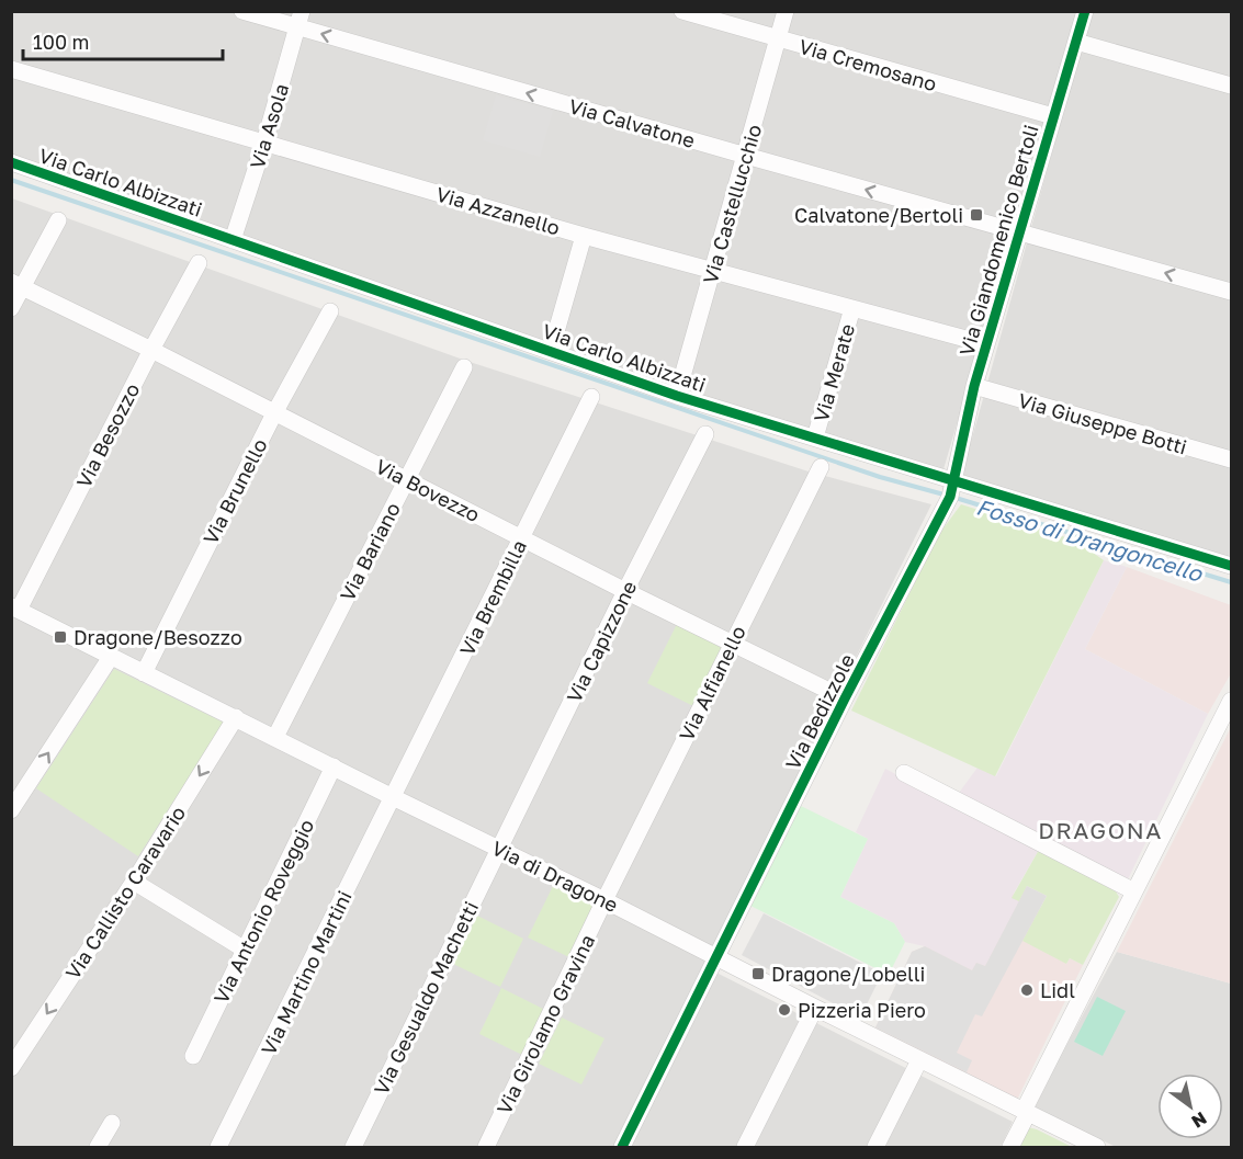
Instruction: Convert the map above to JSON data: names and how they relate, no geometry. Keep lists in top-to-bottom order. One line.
{"streets":{"street":["Via Cremosano","Via Calvatone","Via Asola","Via Carlo Albizzati","Via Castellucchio","Via Azzanello","Via Giandomenico Bertoli","Via Merate","Via Giuseppe Botti","Via Besozzo","Via Bovezzo","Via Brunello","Via Bariano","Via Brembilla","Via Capizzone","Via Alfianello","Via Bedizzole","Via di Dragone","Via Callisto Caravario","Via Antonio Roveggio","Via Martino Martini","Via Gesualdo Machetti","Via Girolamo Gravina"]},"crossings":[["Via Cremosano","Via Castellucchio"],["Via Cremosano","Via Giandomenico Bertoli"],["Via Calvatone","Via Asola"],["Via Calvatone","Via Castellucchio"],["Via Calvatone","Via Giandomenico Bertoli"],["Via Asola","Via Carlo Albizzati"],["Via Asola","Via Azzanello"],["Via Carlo Albizzati","Via Castellucchio"],["Via Carlo Albizzati","Via Giandomenico Bertoli"],["Via Carlo Albizzati","Via Merate"],["Via Carlo Albizzati","Via Bedizzole"],["Via Castellucchio","Via Azzanello"],["Via Azzanello","Via Giandomenico Bertoli"],["Via Azzanello","Via Merate"],["Via Giandomenico Bertoli","Via Giuseppe Botti"],["Via Giandomenico Bertoli","Via Bedizzole"],["Via Besozzo","Via Bovezzo"],["Via Besozzo","Via di Dragone"],["Via Bovezzo","Via Brunello"],["Via Bovezzo","Via Bariano"],["Via Bovezzo","Via Brembilla"],["Via Bovezzo","Via Capizzone"],["Via Bovezzo","Via Alfianello"],["Via Bovezzo","Via Bedizzole"],["Via Brunello","Via di Dragone"],["Via Bariano","Via di Dragone"],["Via Brembilla","Via di Dragone"],["Via Brembilla","Via Martino Martini"],["Via Capizzone","Via di Dragone"],["Via Capizzone","Via Gesualdo Machetti"],["Via Alfianello","Via di Dragone"],["Via Alfianello","Via Girolamo Gravina"],["Via Bedizzole","Via di Dragone"],["Via di Dragone","Via Callisto Caravario"],["Via di Dragone","Via Antonio Roveggio"],["Via di Dragone","Via Martino Martini"],["Via di Dragone","Via Gesualdo Machetti"],["Via di Dragone","Via Girolamo Gravina"]],"one_way":["Via Calvatone"],"districts":["DRAGONA"],"water":["Fosso di Drangoncello"],"places":{"transit":["Calvatone/Bertoli","Dragone/Besozzo","Dragone/Lobelli"],"other":["Lidl","Pizzeria Piero"]},"scale_bar":"100 m","north":"bottom right"}
